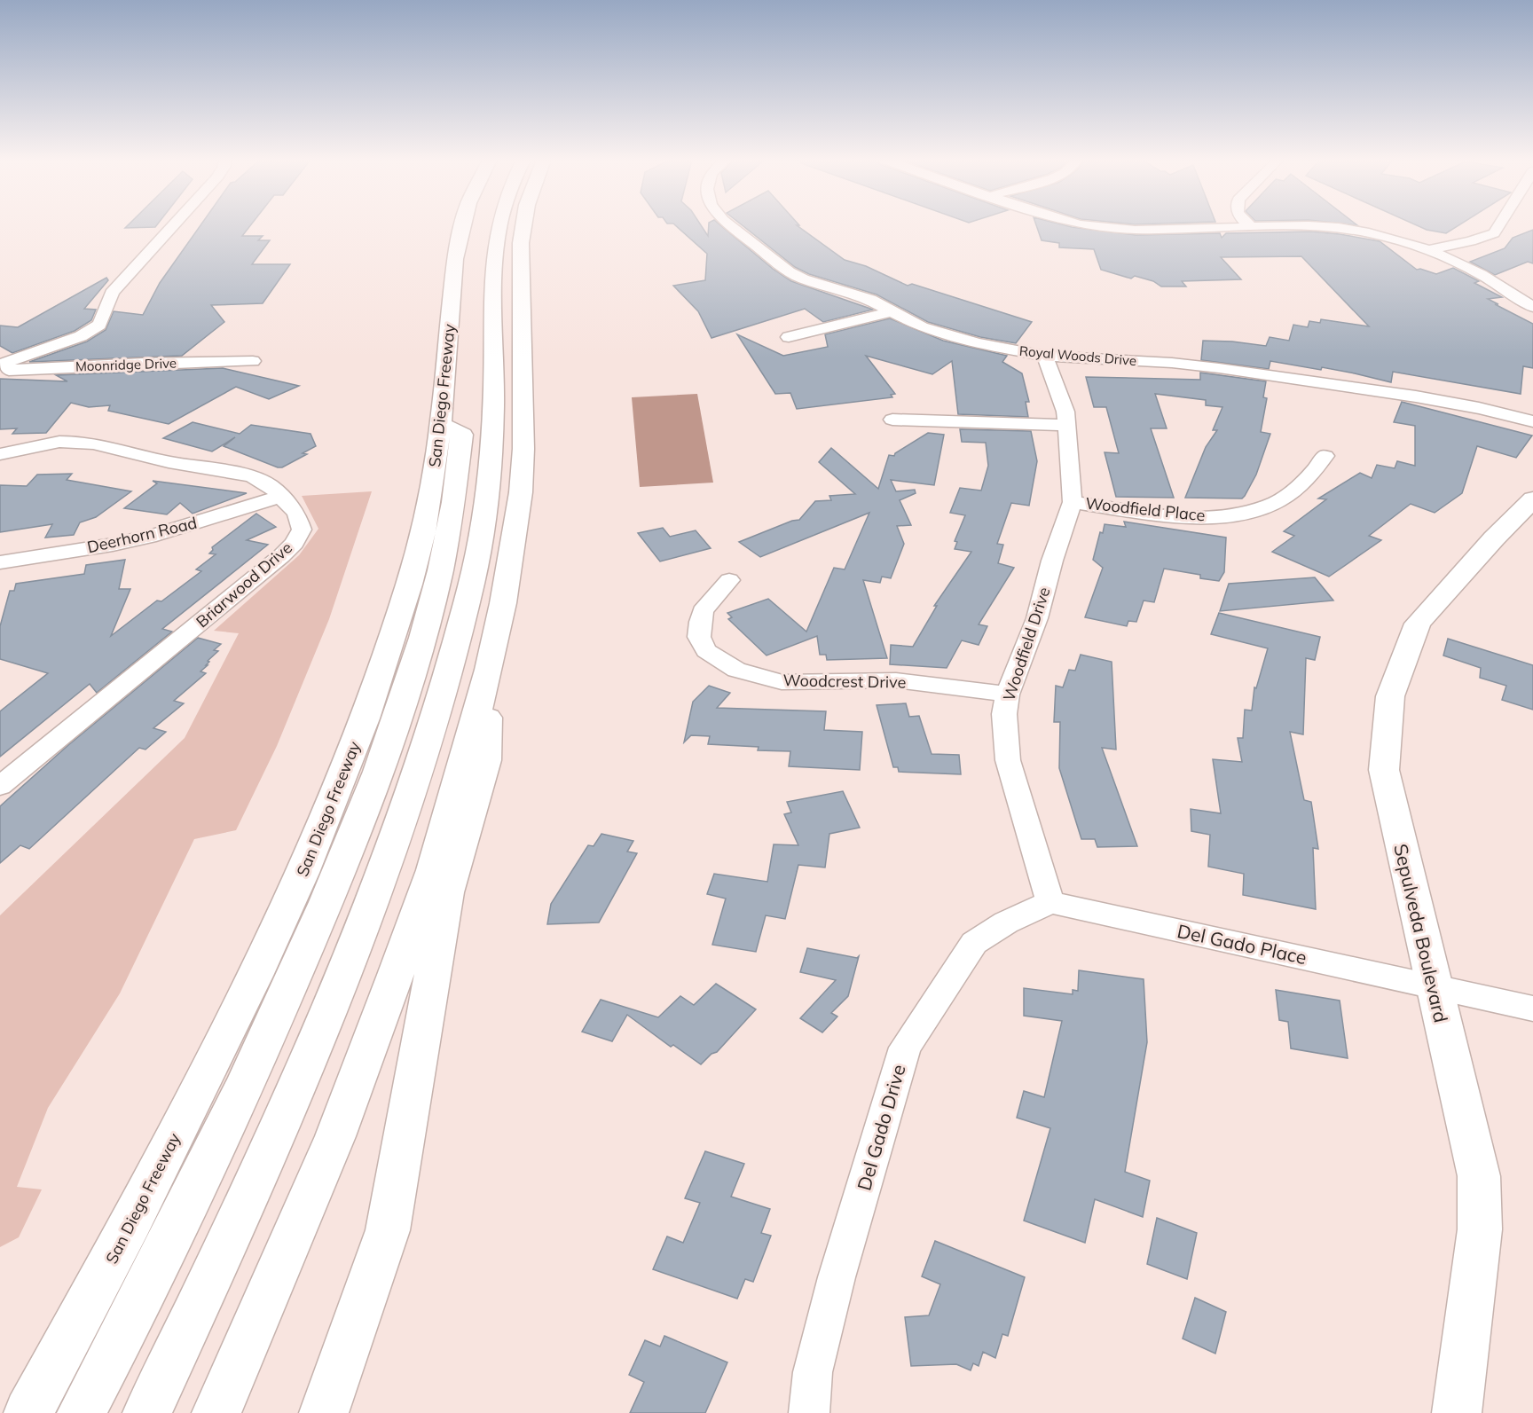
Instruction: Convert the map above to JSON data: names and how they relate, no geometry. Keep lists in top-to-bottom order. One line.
{"streets":{"main road":["San Diego Freeway","Sepulveda Boulevard"],"street":["Royal Woods Drive","Moonridge Drive","Woodfield Place","Deerhorn Road","Briarwood Drive","Woodfield Drive","Woodcrest Drive","Del Gado Place","Del Gado Drive"]},"crossings":[["Royal Woods Drive","Woodfield Drive"],["Woodfield Place","Woodfield Drive"],["Deerhorn Road","Briarwood Drive"],["Woodfield Drive","Woodcrest Drive"],["Woodfield Drive","Del Gado Place"],["Woodfield Drive","Del Gado Drive"],["Sepulveda Boulevard","Del Gado Place"],["Del Gado Place","Del Gado Drive"]]}
